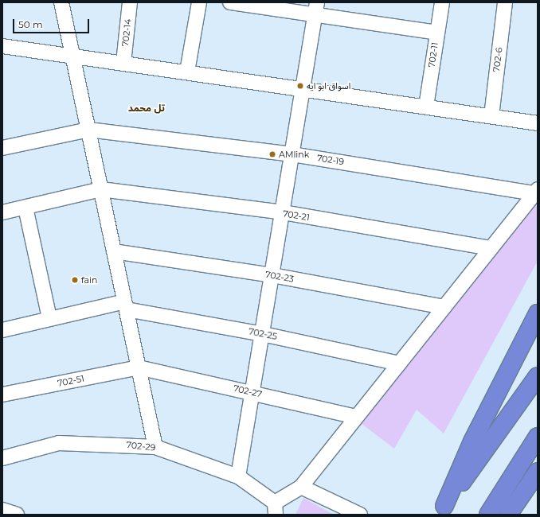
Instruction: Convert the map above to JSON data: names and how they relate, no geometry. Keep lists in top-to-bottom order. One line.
{"streets":{"street":["702-14","702-11","702-6","702-19","702-21","702-23","702-25","702-51","702-27","702-29"]},"crossings":[["702-51","702-27"]],"districts":["تل محمد"],"places":["اسواق ابو ايه","AMlink","fain"],"scale_bar":"50 m"}
